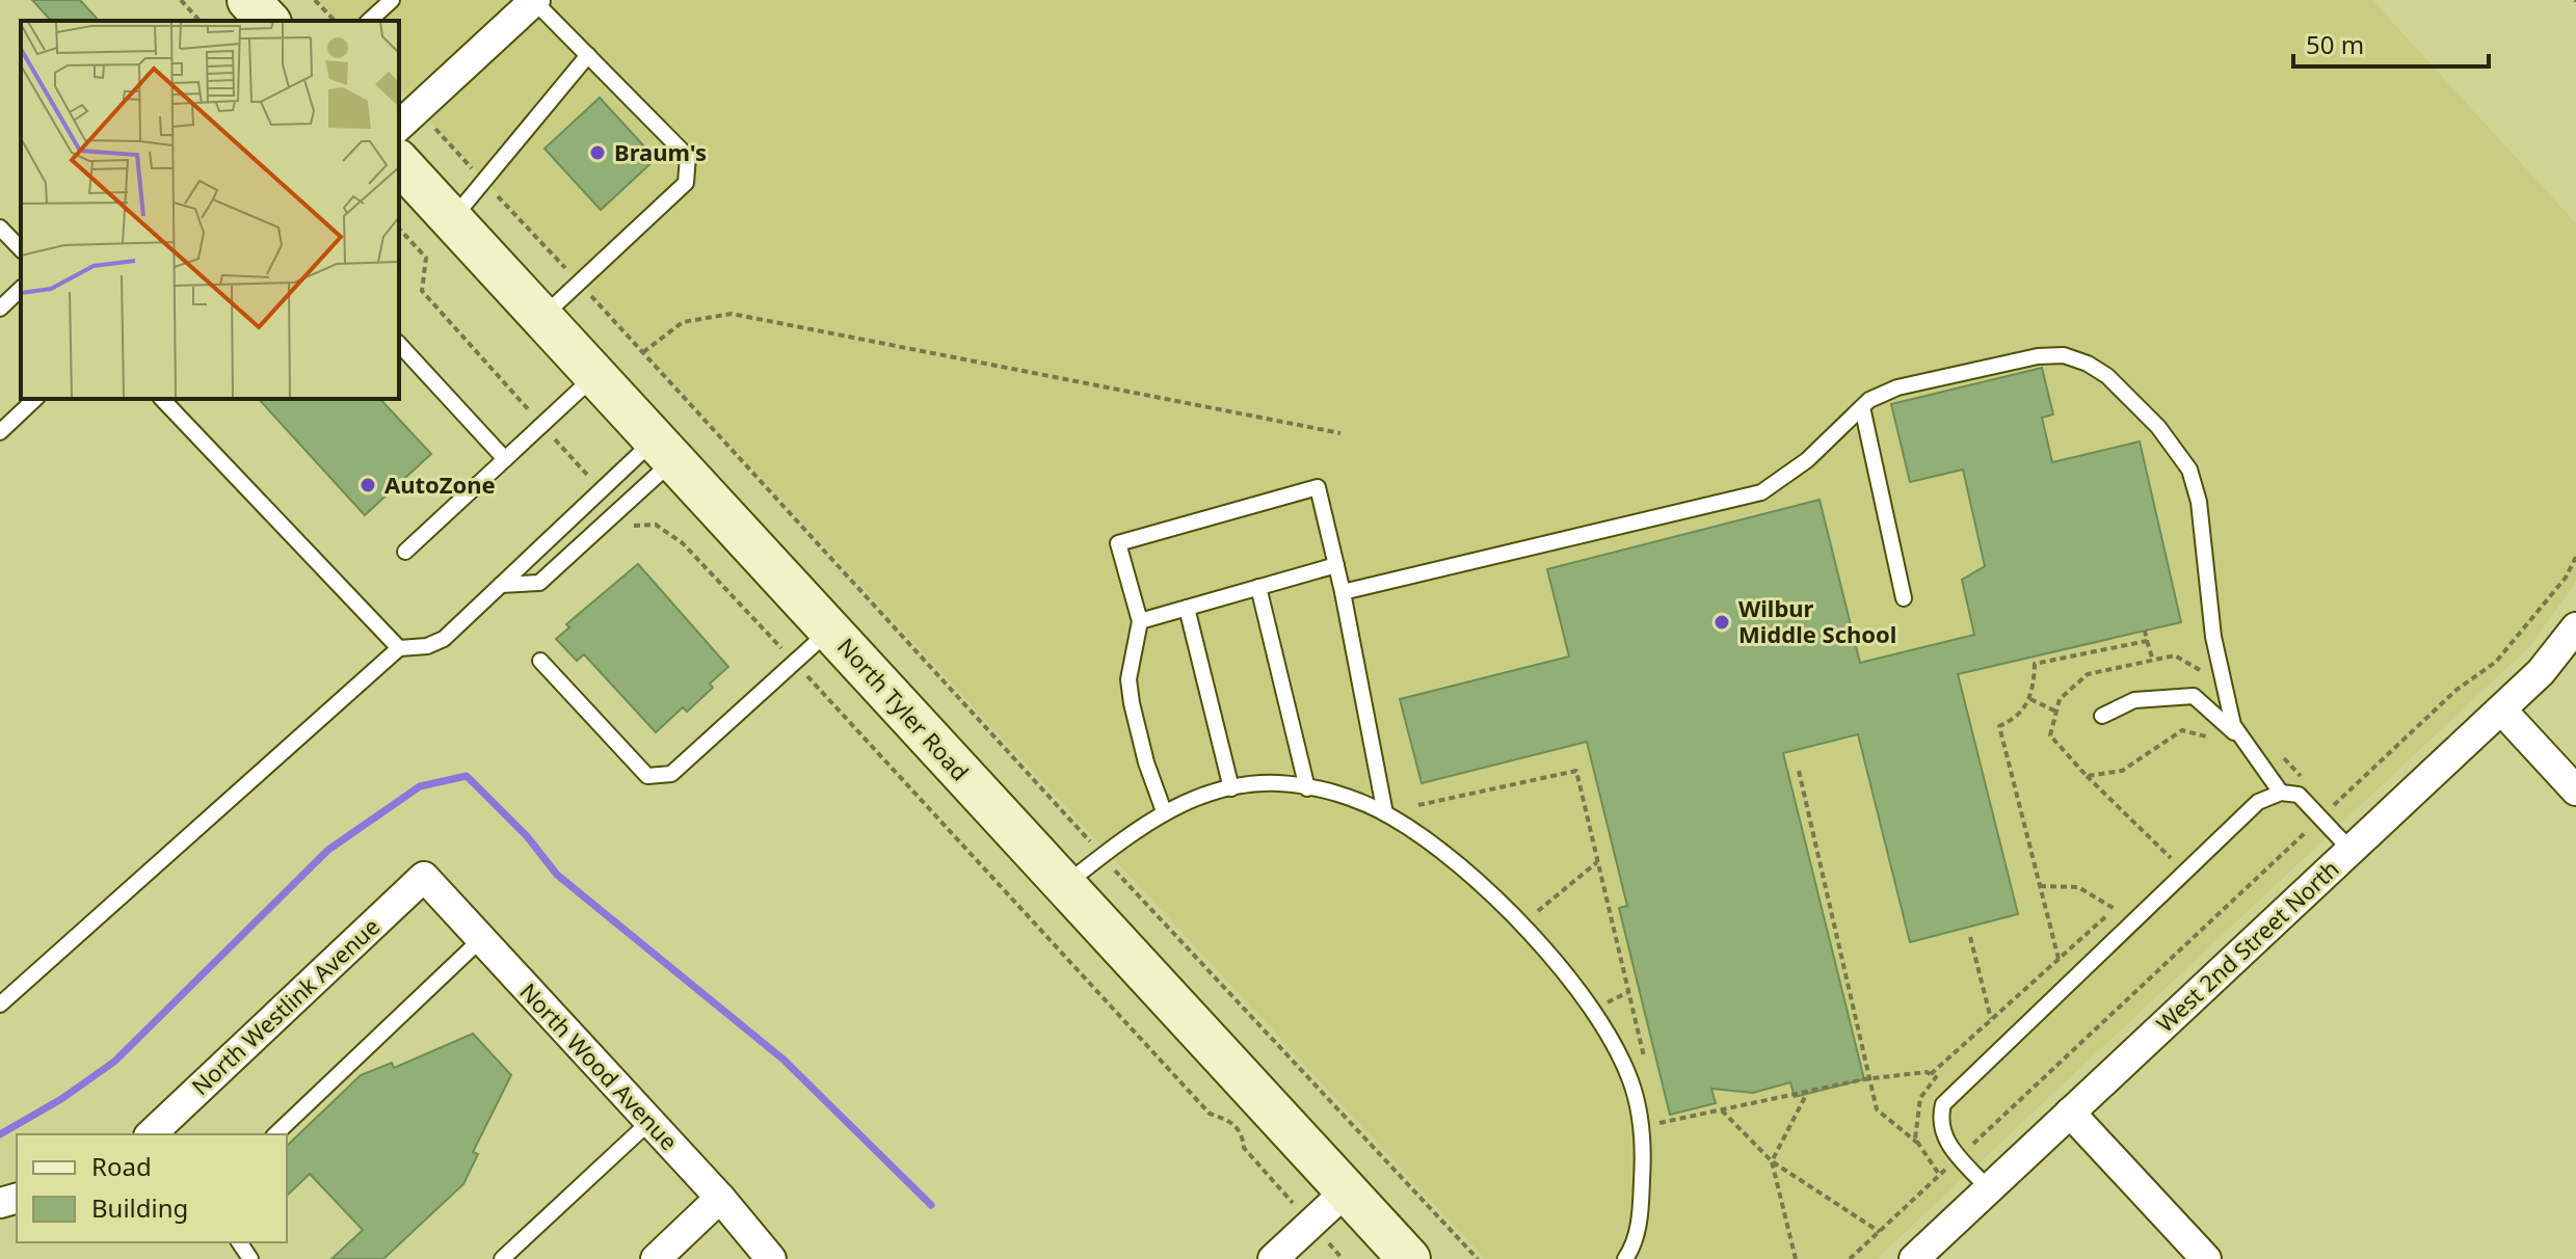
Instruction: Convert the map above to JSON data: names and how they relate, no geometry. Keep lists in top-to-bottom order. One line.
{"streets":{"main road":["North Tyler Road"],"street":["West 2nd Street North","North Westlink Avenue","North Wood Avenue"]},"crossings":[["North Westlink Avenue","North Wood Avenue"]],"places":["Braum's","AutoZone","Wilbur Middle School"],"legend":["Road","Building"],"scale_bar":"50 m"}
